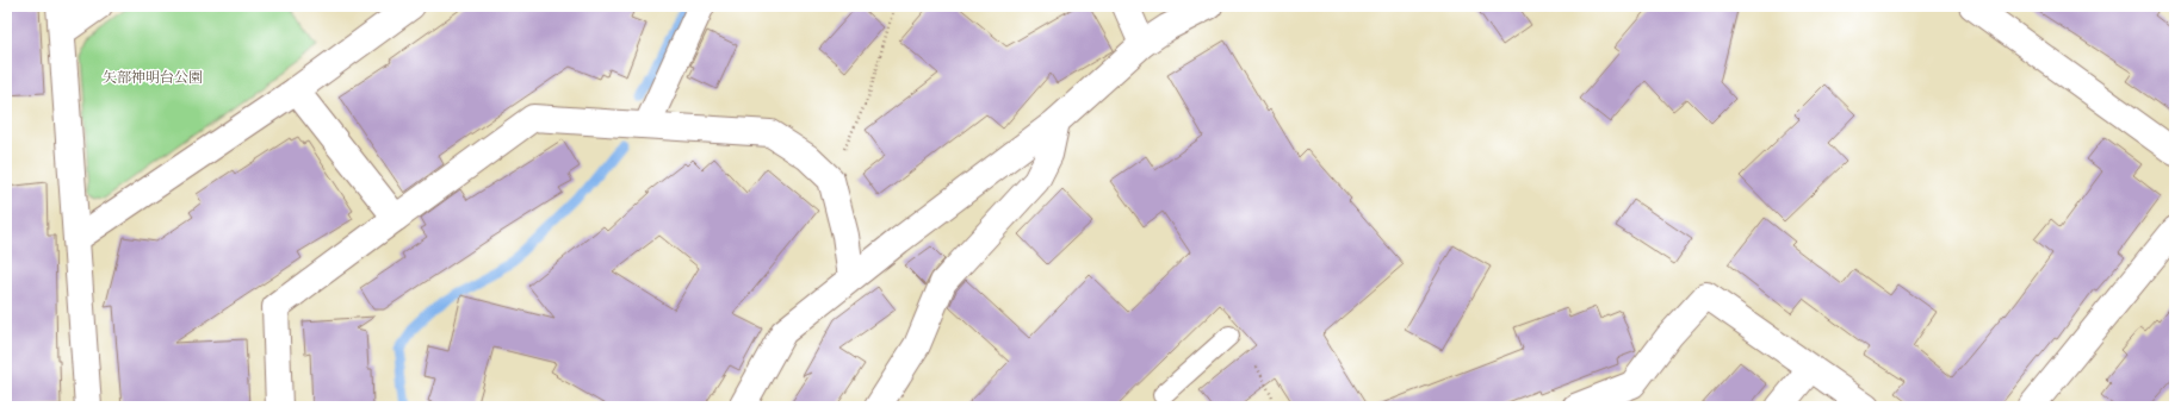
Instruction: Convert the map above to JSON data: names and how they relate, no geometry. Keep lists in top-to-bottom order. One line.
{"parks":["矢部神明台公園"]}
